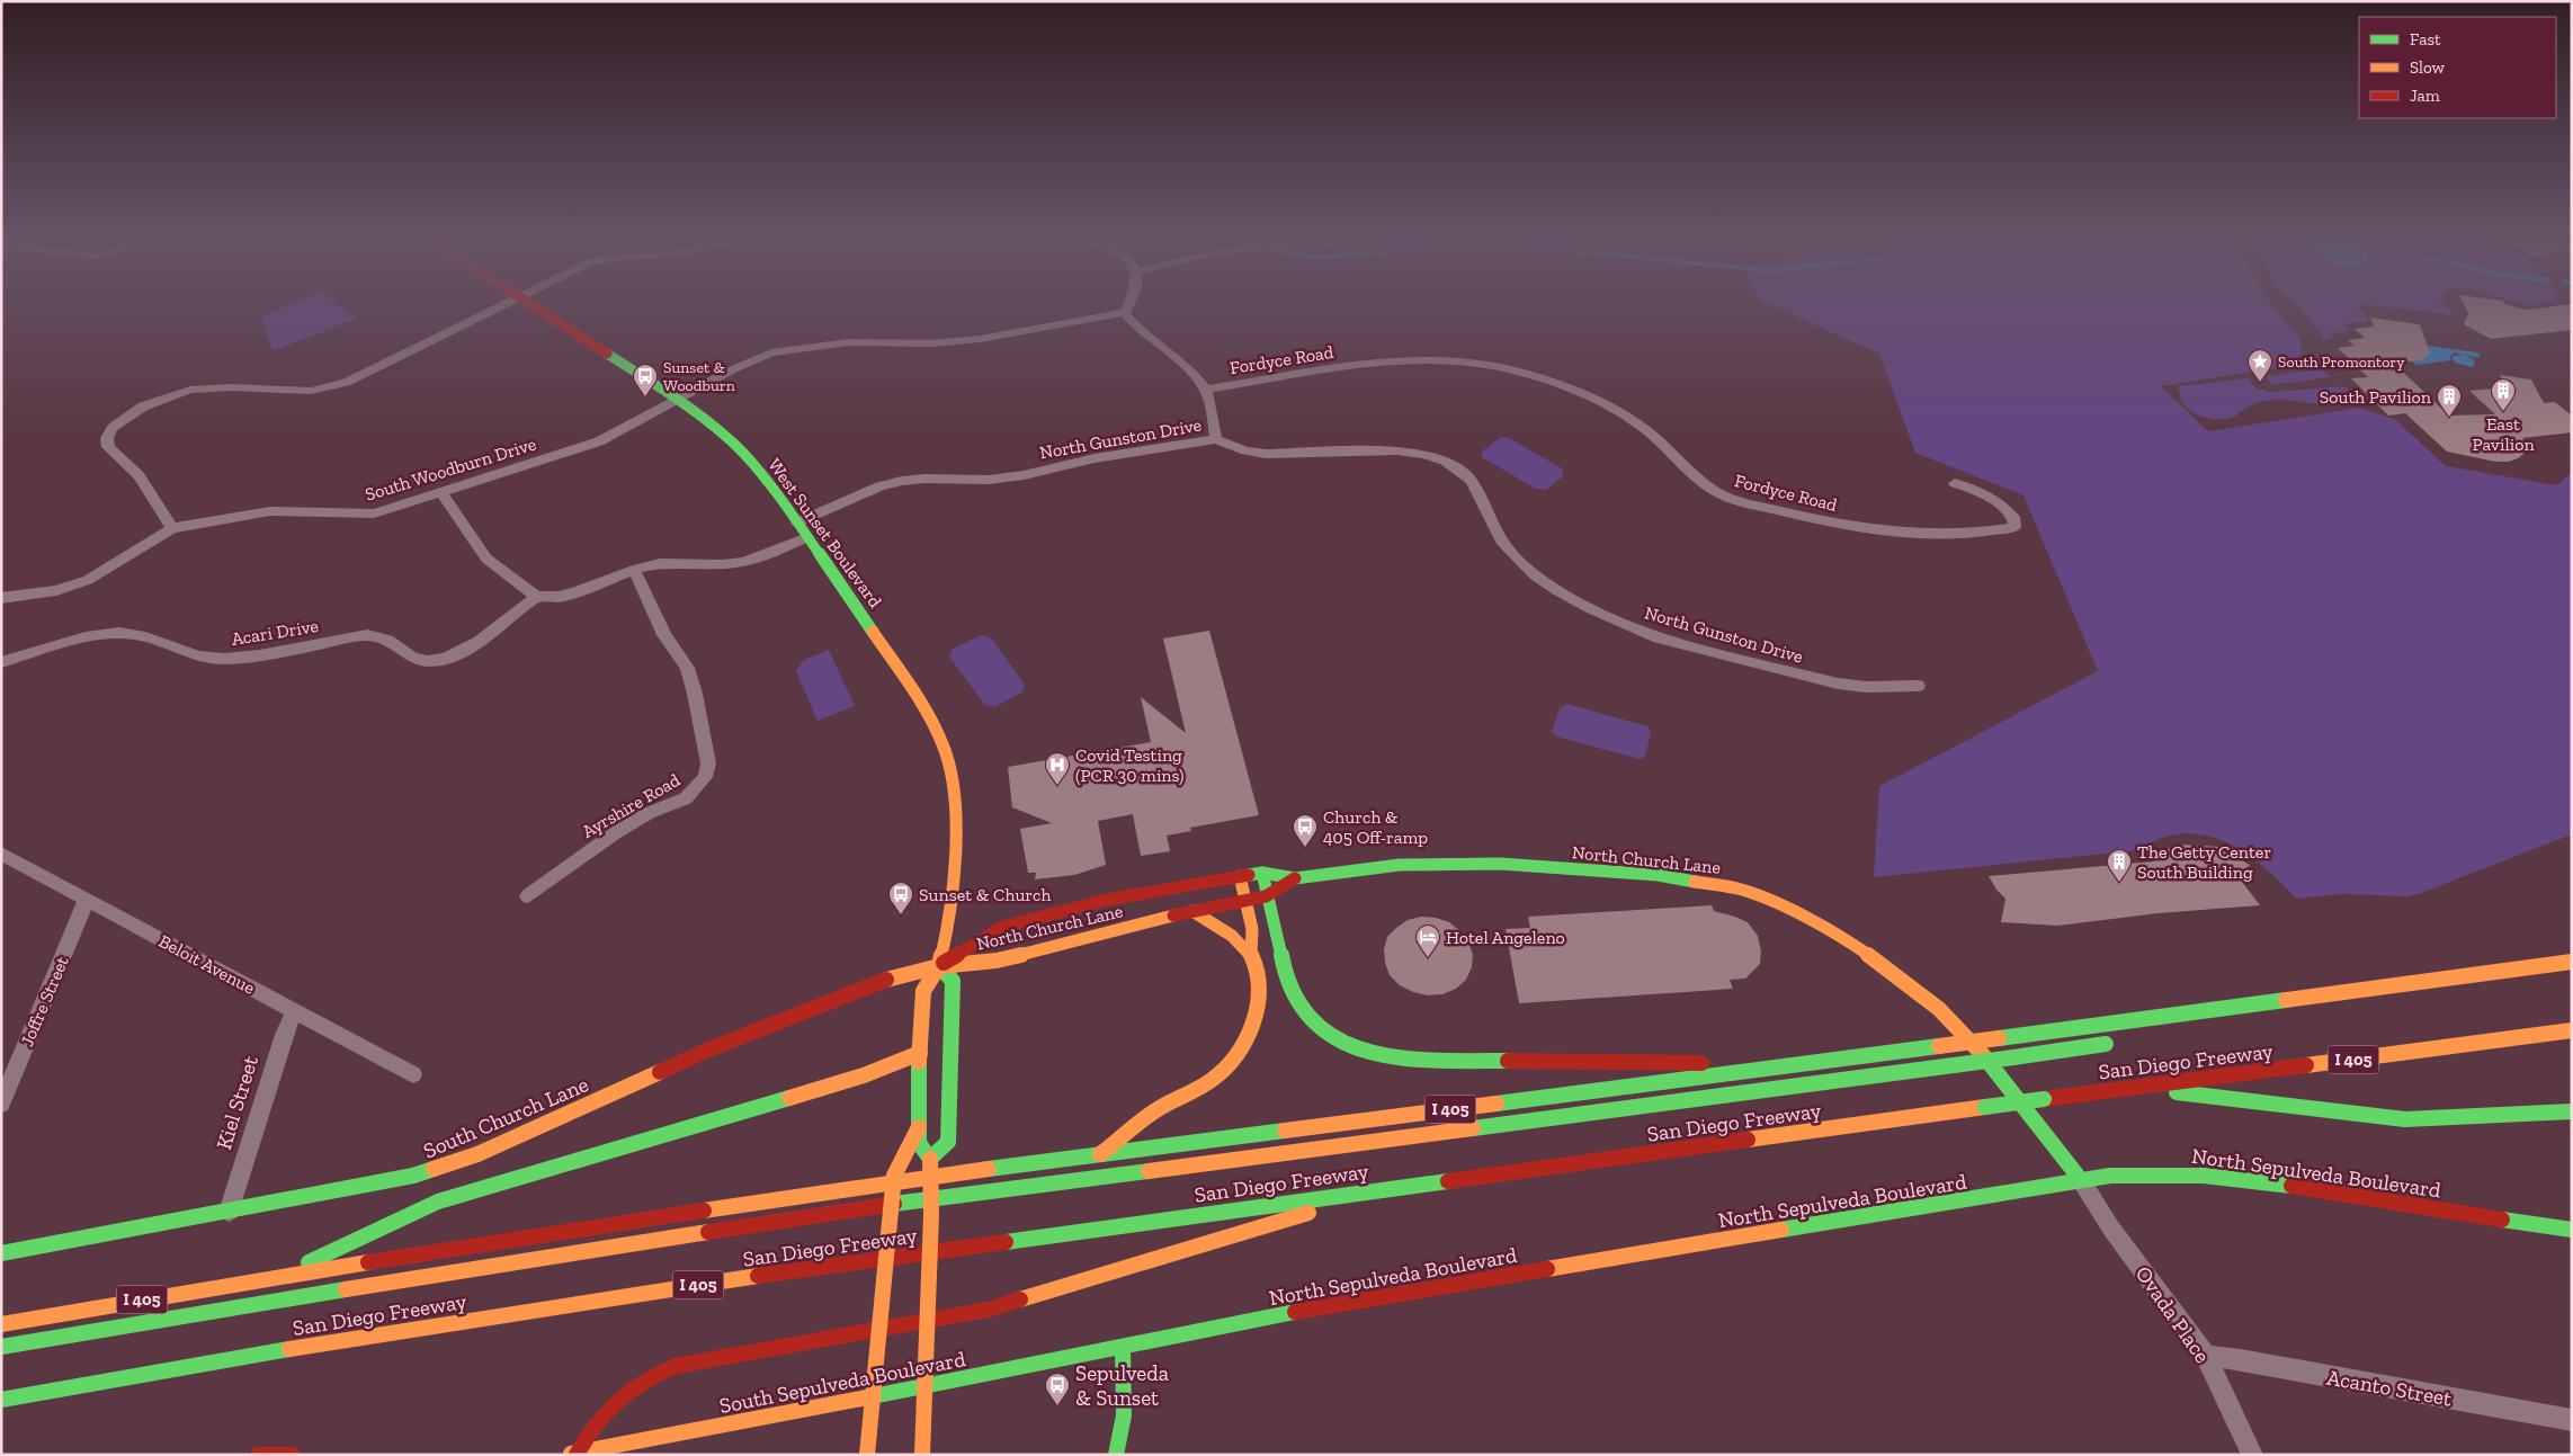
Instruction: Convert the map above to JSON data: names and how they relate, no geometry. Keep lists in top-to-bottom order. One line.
{"streets":{"main road":["West Sunset Boulevard","North Church Lane","I 405","San Diego Freeway","South Church Lane","North Sepulveda Boulevard","South Sepulveda Boulevard"],"street":["Fordyce Road","North Gunston Drive","South Woodburn Drive","Acari Drive","Ayrshire Road","Beloit Avenue","Joffre Street","Kiel Street","Ovada Place","Acanto Street"]},"crossings":[["North Gunston Drive","West Sunset Boulevard"],["South Woodburn Drive","West Sunset Boulevard"],["West Sunset Boulevard","North Church Lane"],["West Sunset Boulevard","South Church Lane"],["North Church Lane","South Church Lane"],["North Church Lane","North Sepulveda Boulevard"],["North Church Lane","Ovada Place"],["Beloit Avenue","Joffre Street"],["Beloit Avenue","Kiel Street"],["Kiel Street","South Church Lane"],["North Sepulveda Boulevard","Ovada Place"],["North Sepulveda Boulevard","South Sepulveda Boulevard"],["Ovada Place","Acanto Street"]],"places":{"place":["South Promontory"],"bus stop":["Sunset & Woodburn","Church & 405 Off-ramp","Sunset & Church","Sepulveda & Sunset"],"building":["East Pavilion","South Pavilion","The Getty Center South Building"],"hospital":["Covid Testing (PCR 30 mins)"],"hotel":["Hotel Angeleno"]},"legend":["Fast","Slow","Jam"]}
